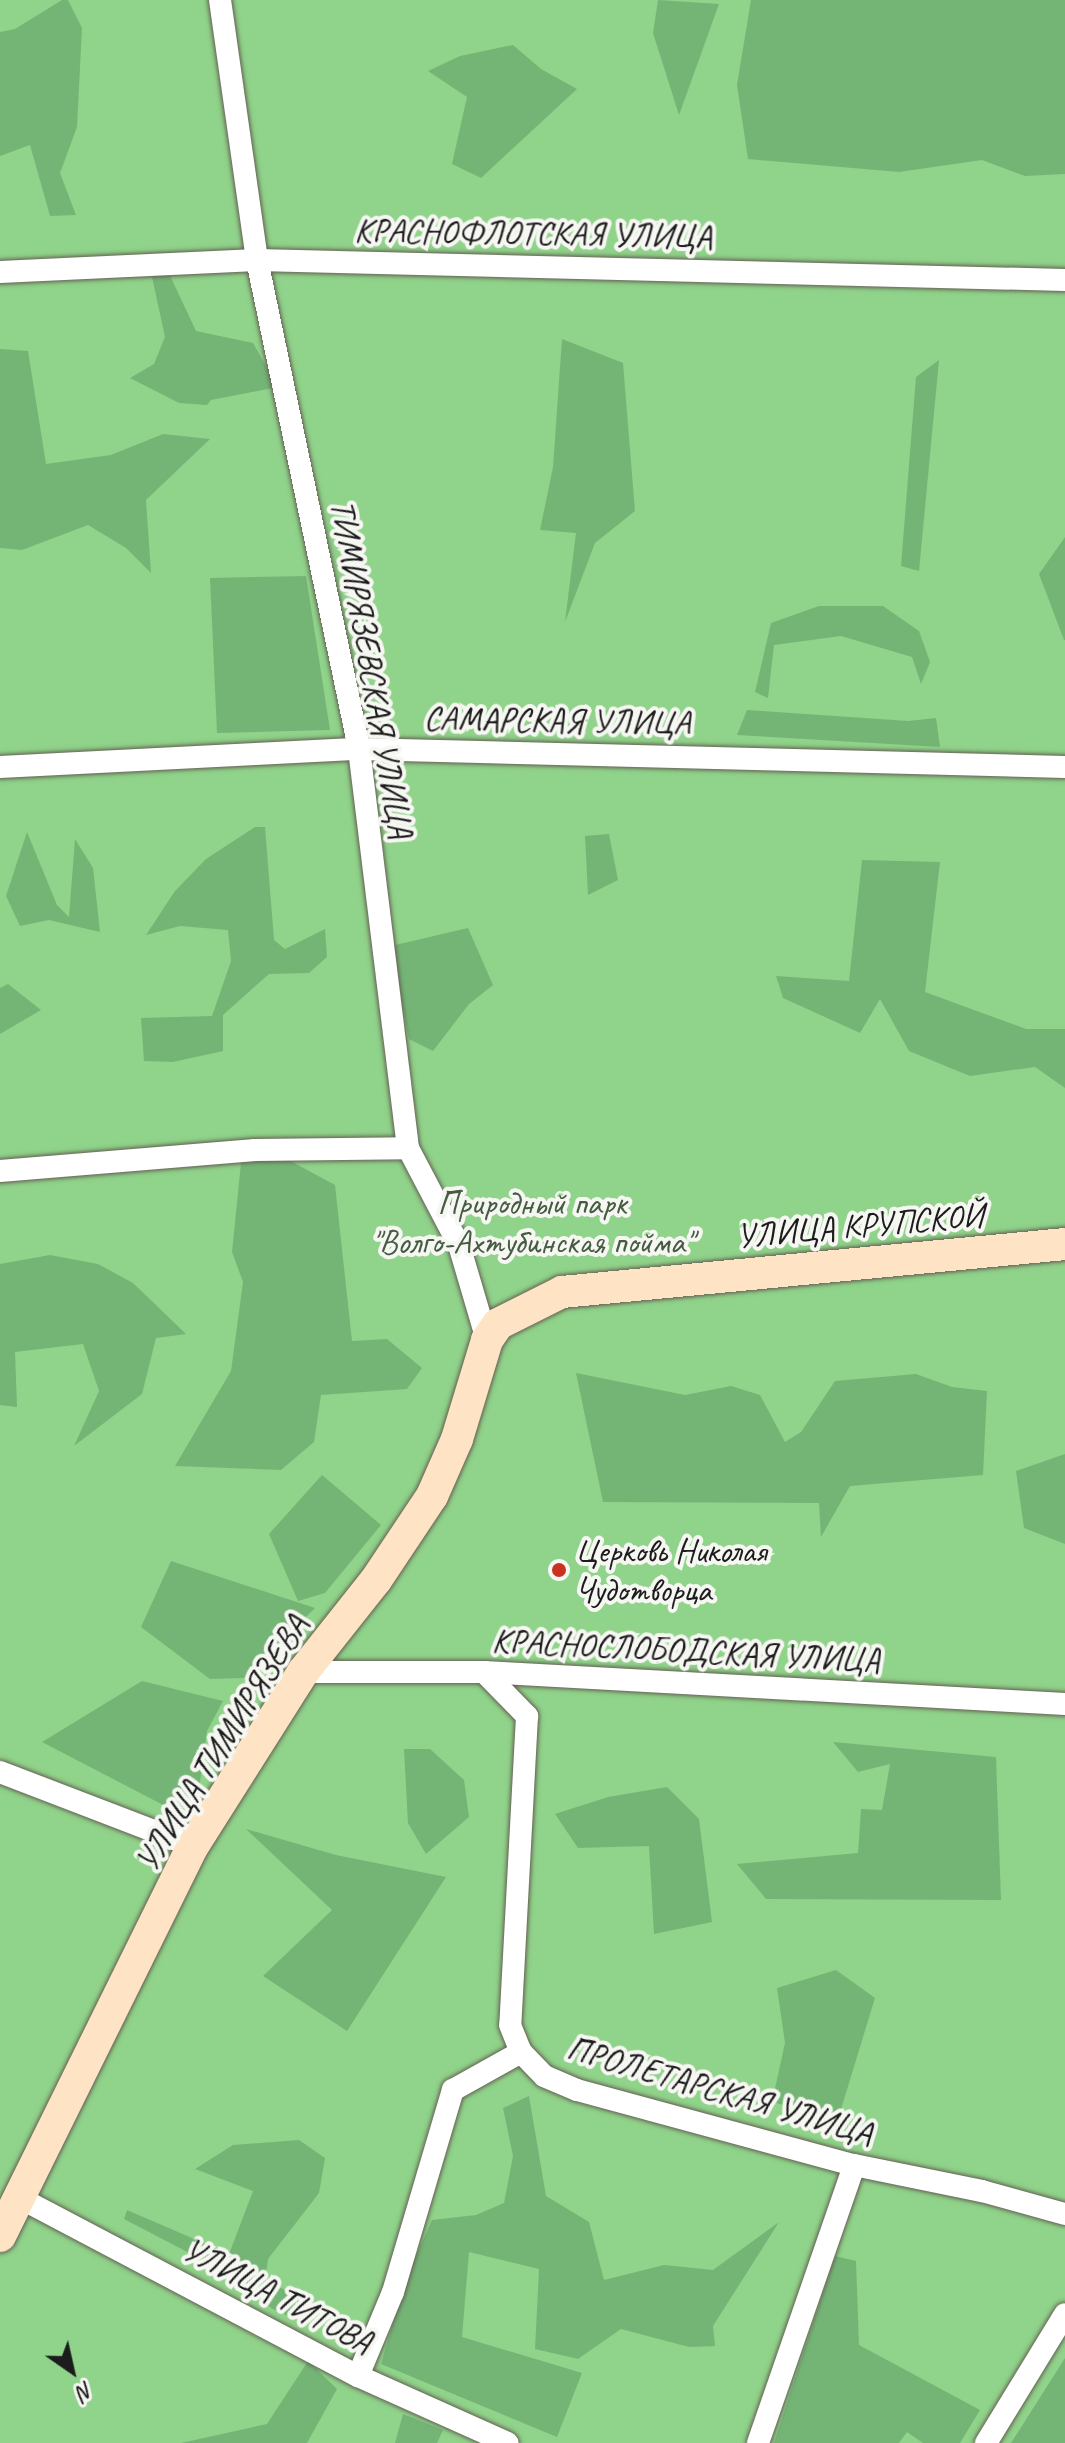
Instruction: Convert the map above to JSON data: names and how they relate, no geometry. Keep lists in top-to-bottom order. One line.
{"streets":{"street":["КРАСНОФЛОТСКАЯ УЛИЦА","ТИМИРЯЗЕВСКАЯ УЛИЦА","САМАРСКАЯ УЛИЦА","УЛИЦА КРУПСКОЙ","КРАСНОСЛОБОДСКАЯ УЛИЦА","УЛИЦА ТИМИРЯЗЕВА","ПРОЛЕТАРСКАЯ УЛИЦА","УЛИЦА ТИТОВА"]},"crossings":[["КРАСНОФЛОТСКАЯ УЛИЦА","ТИМИРЯЗЕВСКАЯ УЛИЦА"],["ТИМИРЯЗЕВСКАЯ УЛИЦА","САМАРСКАЯ УЛИЦА"],["ТИМИРЯЗЕВСКАЯ УЛИЦА","УЛИЦА КРУПСКОЙ"],["ТИМИРЯЗЕВСКАЯ УЛИЦА","УЛИЦА ТИМИРЯЗЕВА"],["УЛИЦА КРУПСКОЙ","УЛИЦА ТИМИРЯЗЕВА"],["КРАСНОСЛОБОДСКАЯ УЛИЦА","УЛИЦА ТИМИРЯЗЕВА"],["КРАСНОСЛОБОДСКАЯ УЛИЦА","ПРОЛЕТАРСКАЯ УЛИЦА"],["УЛИЦА ТИМИРЯЗЕВА","УЛИЦА ТИТОВА"]],"parks":["Природный парк \"Волго-Ахтубинская пойма\""],"places":["Церковь Николая Чудотворца"],"north":"bottom right"}
